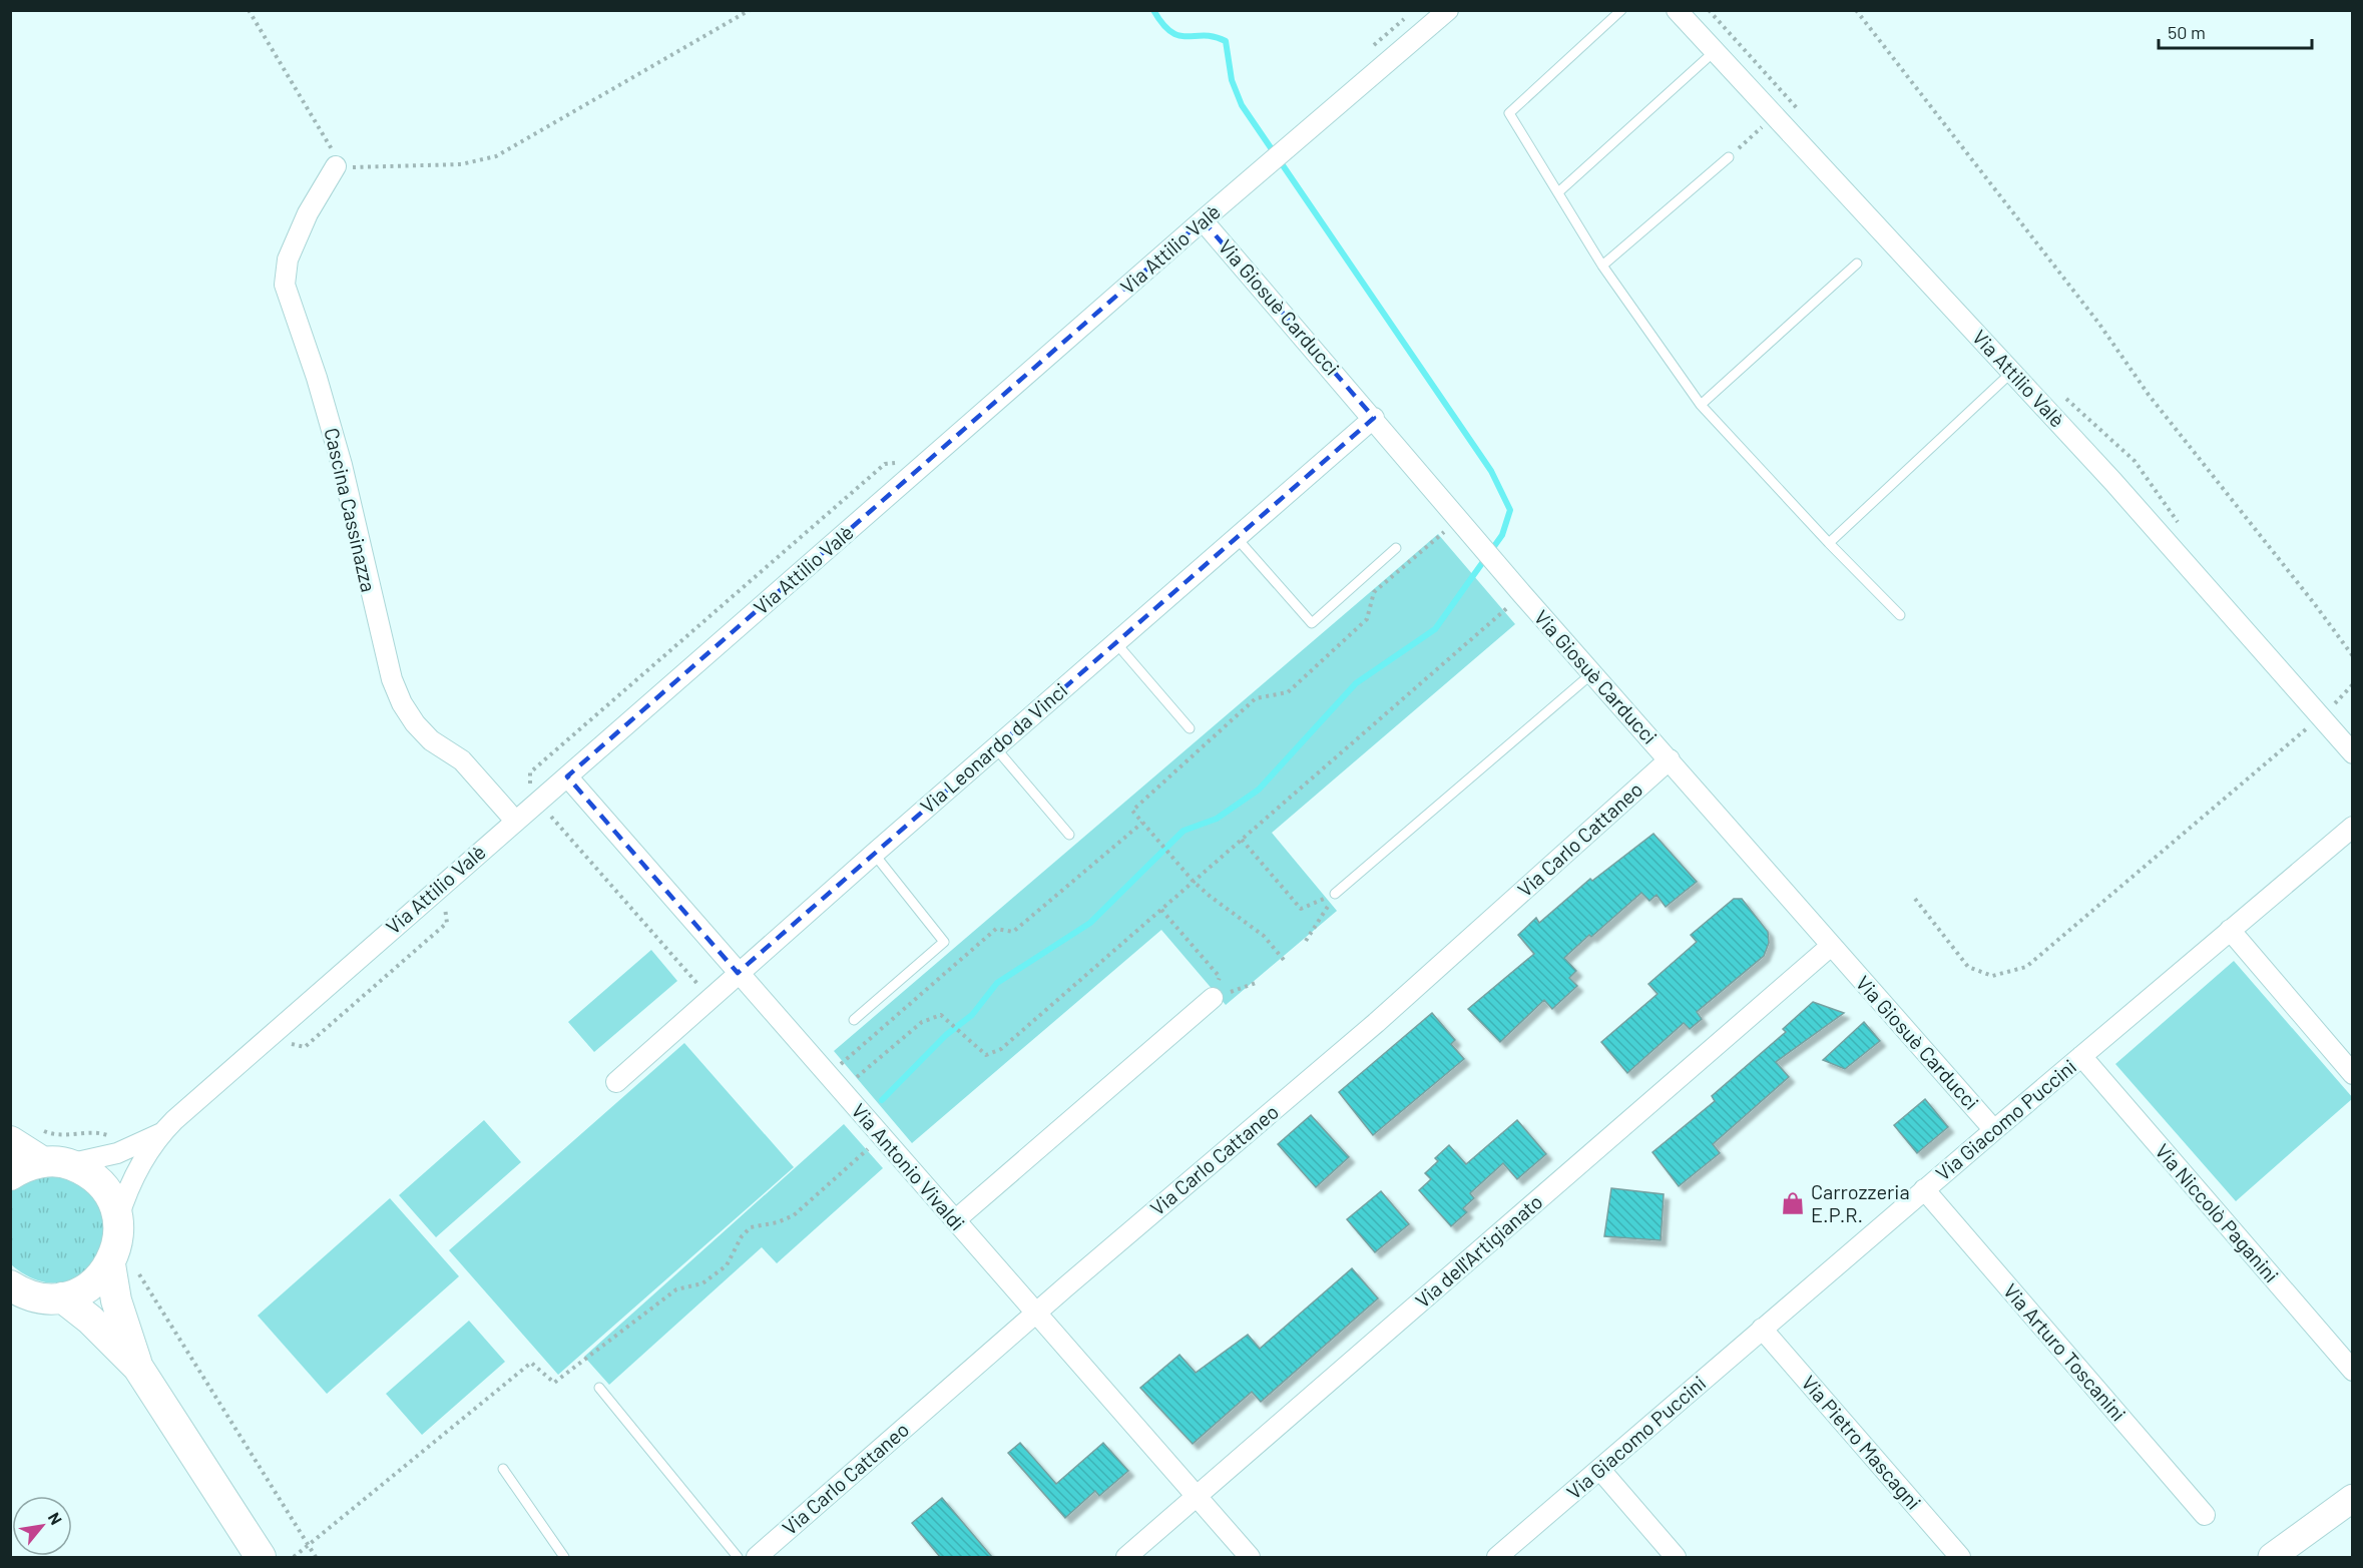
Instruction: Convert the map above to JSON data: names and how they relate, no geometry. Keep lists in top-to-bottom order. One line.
{"streets":{"street":["Via Attilio Valè","Via Giosuè Carducci","Cascina Cassinazza","Via Leonardo da Vinci","Via Carlo Cattaneo","Via Giacomo Puccini","Via Antonio Vivaldi","Via Niccolò Paganini","Via dell'Artigianato","Via Arturo Toscanini","Via Pietro Mascagni"]},"crossings":[["Via Attilio Valè","Via Giosuè Carducci"],["Via Attilio Valè","Cascina Cassinazza"],["Via Attilio Valè","Via Antonio Vivaldi"],["Via Giosuè Carducci","Via Leonardo da Vinci"],["Via Giosuè Carducci","Via Carlo Cattaneo"],["Via Giosuè Carducci","Via Giacomo Puccini"],["Via Giosuè Carducci","Via dell'Artigianato"],["Via Leonardo da Vinci","Via Antonio Vivaldi"],["Via Carlo Cattaneo","Via Antonio Vivaldi"],["Via Giacomo Puccini","Via Niccolò Paganini"],["Via Giacomo Puccini","Via Arturo Toscanini"],["Via Giacomo Puccini","Via Pietro Mascagni"],["Via Antonio Vivaldi","Via dell'Artigianato"]],"places":{"shop":["Carrozzeria E.P.R."]},"scale_bar":"50 m","north":"top right"}
